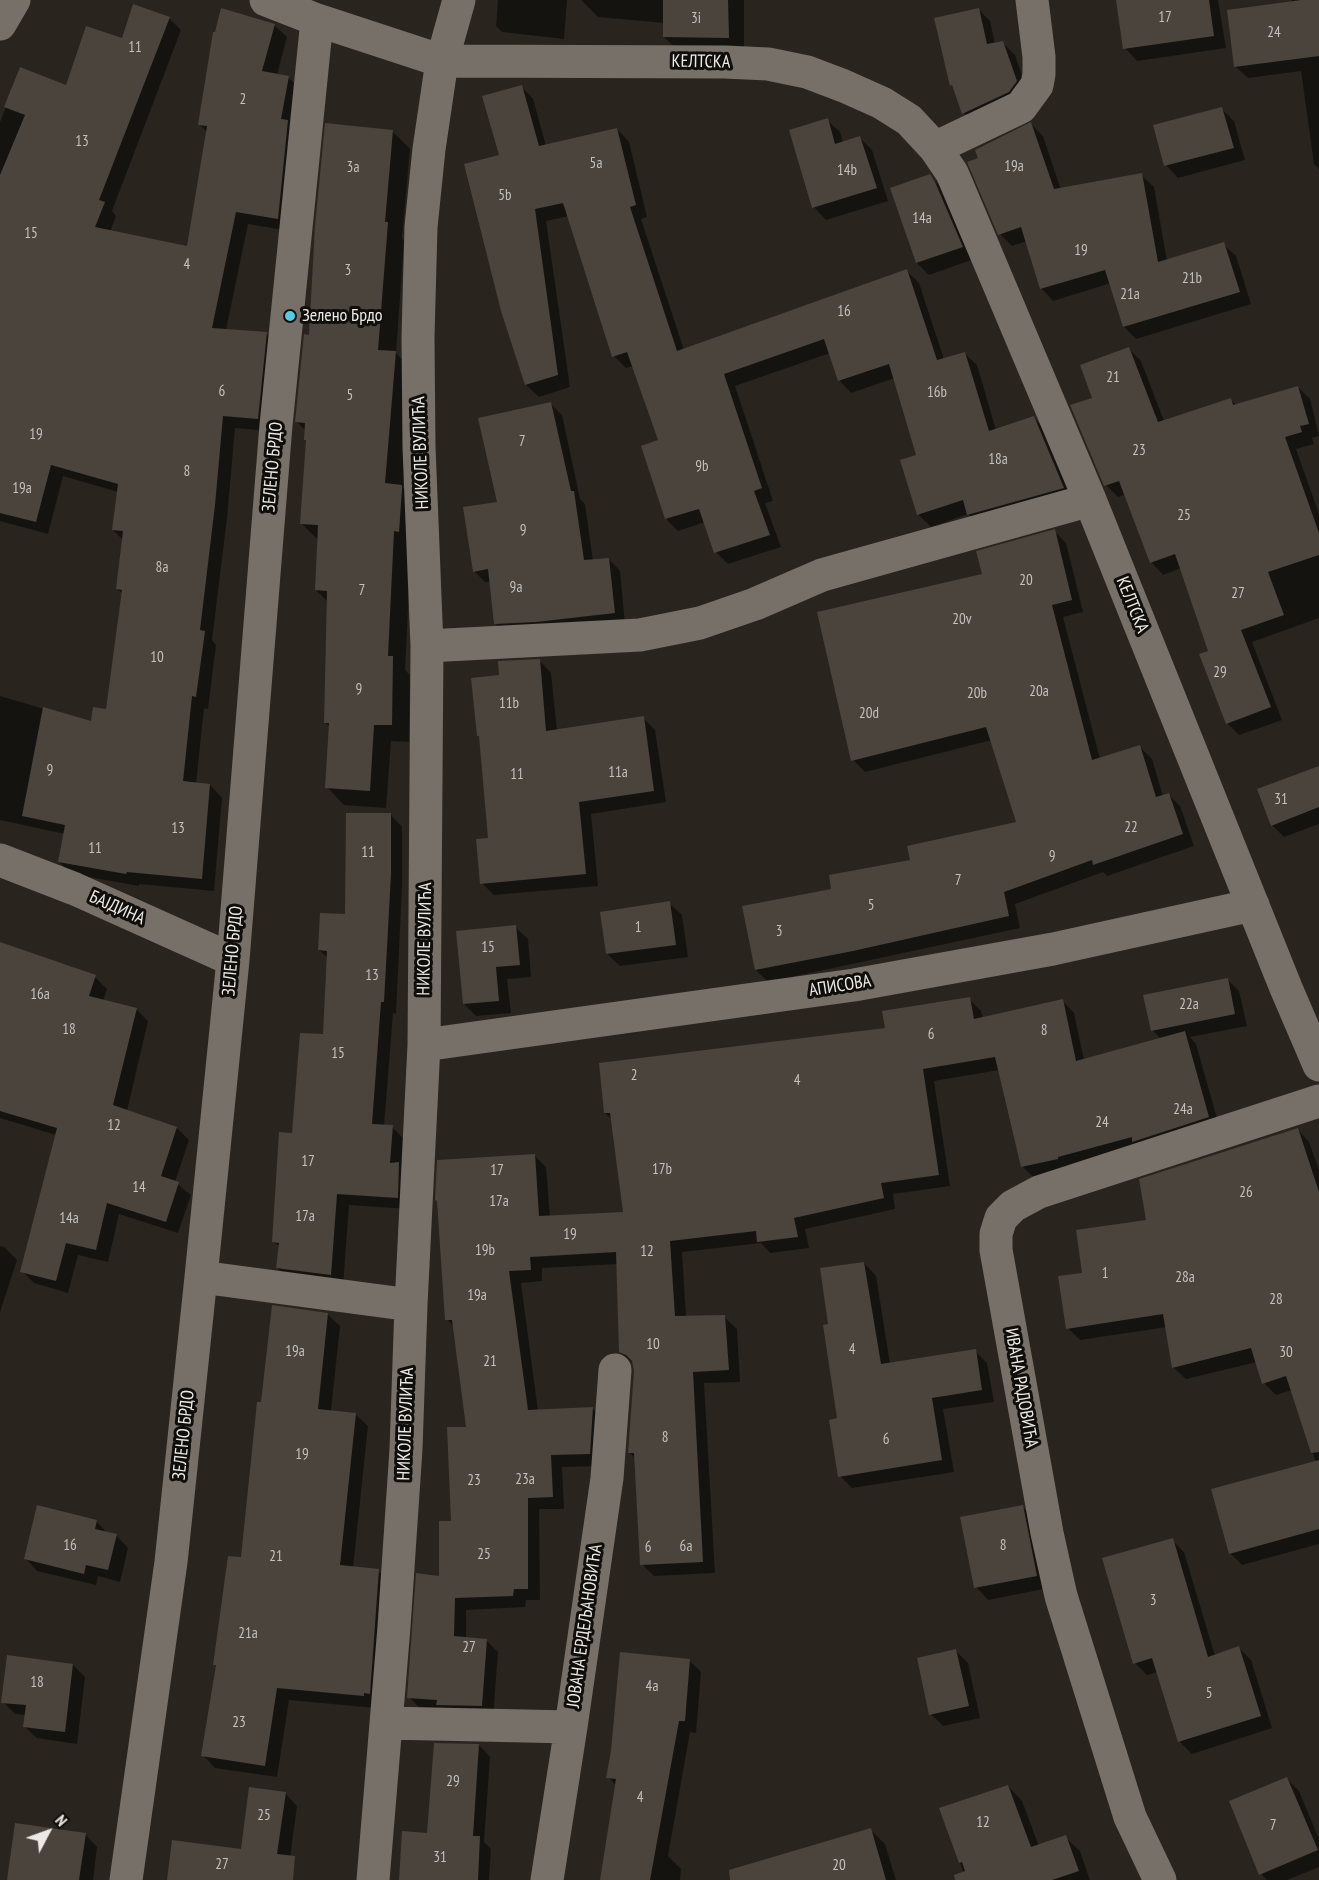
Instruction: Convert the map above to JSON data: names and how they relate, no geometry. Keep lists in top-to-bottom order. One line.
{"streets":{"street":["КЕЛТСКА","НИКОЛЕ ВУЛИЋА","ЗЕЛЕНО БРДО","БАЈДИНА","АПИСОВА","ИВАНА РАДОВИЋА","ЈОВАНА ЕРДЕЉАНОВИЋА"]},"crossings":[["КЕЛТСКА","НИКОЛЕ ВУЛИЋА"],["КЕЛТСКА","ЗЕЛЕНО БРДО"],["КЕЛТСКА","АПИСОВА"],["НИКОЛЕ ВУЛИЋА","АПИСОВА"],["ЗЕЛЕНО БРДО","БАЈДИНА"]],"places":["Зелено Брдо"],"house_numbers":["17","3i","24","11","2","13","5a","19a","3a","14b","5b","14a","15","19","4","3","21b","21a","16","21","6","16b","5","19","7","23","18a","9b","8","19a","25","9","8a","20","9a","7","27","20v","10","29","9","20a","20b","11b","20d","9","11a","11","31","22","13","11","11","9","7","5","1","3","15","13","16a","22a","18","8","6","15","2","4","24a","24","12","17","17b","17","14","26","17a","17a","14a","19","19b","12","1","28a","19a","28","10","4","19a","30","21","8","6","19","23a","23","16","8","6a","6","25","21","3","21a","27","18","4a","5","23","29","4","25","12","7","31","27","20"],"north":"top right"}
